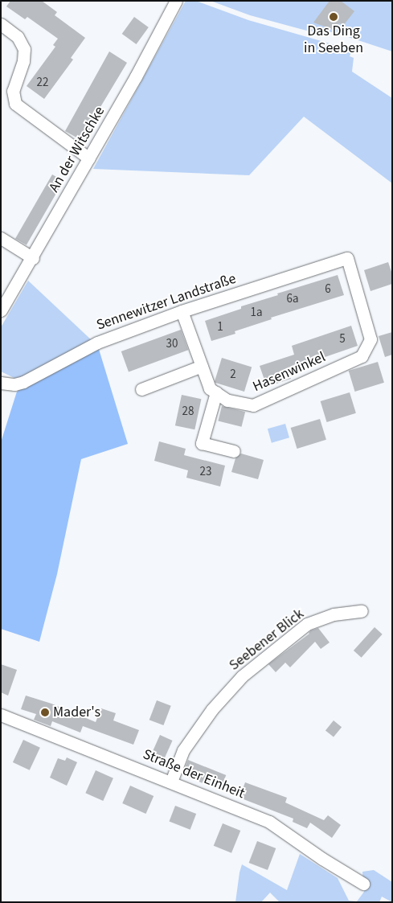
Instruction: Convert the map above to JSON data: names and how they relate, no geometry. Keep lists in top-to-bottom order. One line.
{"streets":{"street":["An der Witschke","Sennewitzer Landstraße","Hasenwinkel","Seebener Blick","Straße der Einheit"]},"crossings":[["Sennewitzer Landstraße","Hasenwinkel"],["Seebener Blick","Straße der Einheit"]],"places":["Das Ding in Seeben","Mader's"],"house_numbers":["22","6","6a","1a","1","5","30","2","28","23"]}
